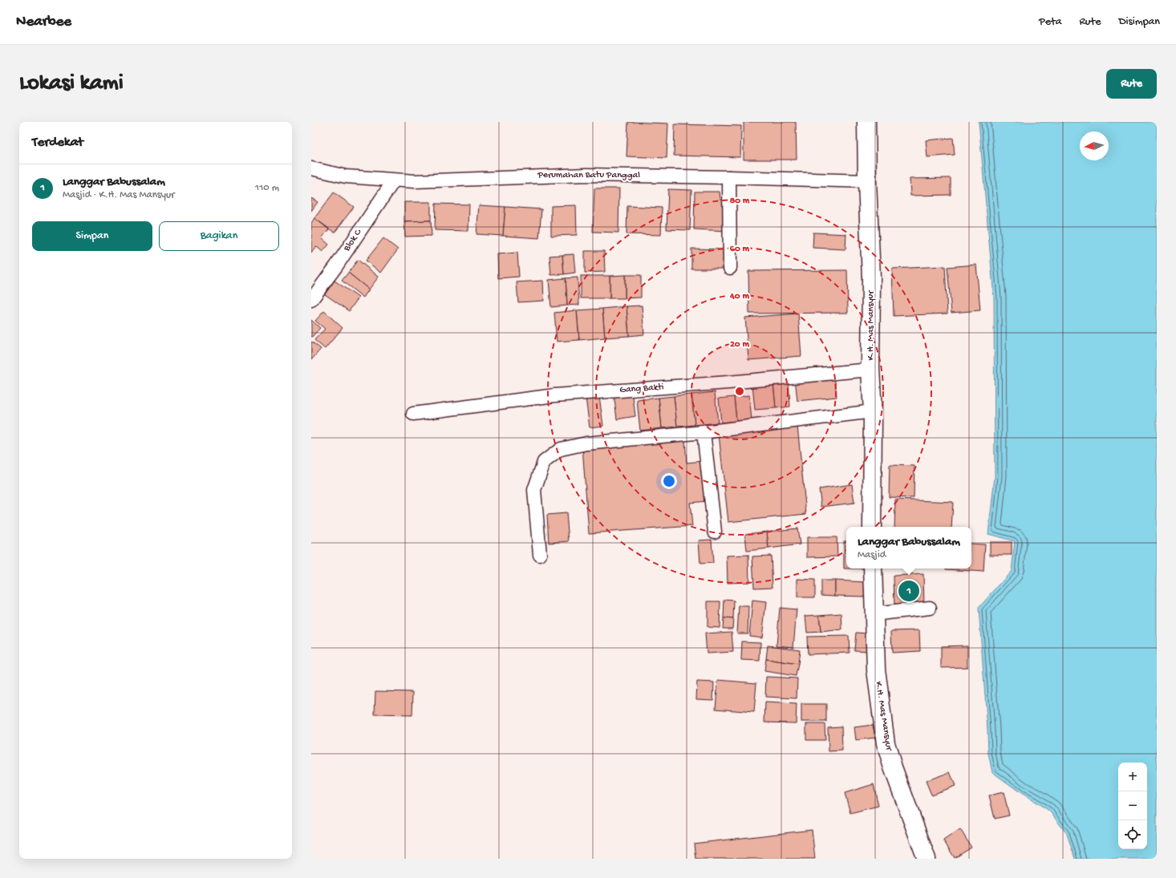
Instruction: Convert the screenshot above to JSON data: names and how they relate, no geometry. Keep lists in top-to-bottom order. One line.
{"streets":{"main road":["K.H. Mas Mansyur"],"street":["Perumahan Batu Panggal","Blok C","Gang Bakti"]},"crossings":[["Perumahan Batu Panggal","Blok C"],["Perumahan Batu Panggal","K.H. Mas Mansyur"],["K.H. Mas Mansyur","Gang Bakti"]],"north":"left","page":{"header":"Nearbee","nav":["Peta","Rute","Disimpan"],"buttons":["Rute",["Simpan","Bagikan"]],"title":"Lokasi kami","heading":"Terdekat","list":[{"mark":"1","name":"Langgar Babussalam","note":"Masjid · K.H. Mas Mansyur","value":"110 m"}],"popup":["Langgar Babussalam","Masjid"],"pins":"1","map_buttons":["+","−"]},"rings":["80 m","60 m","40 m","20 m"]}
